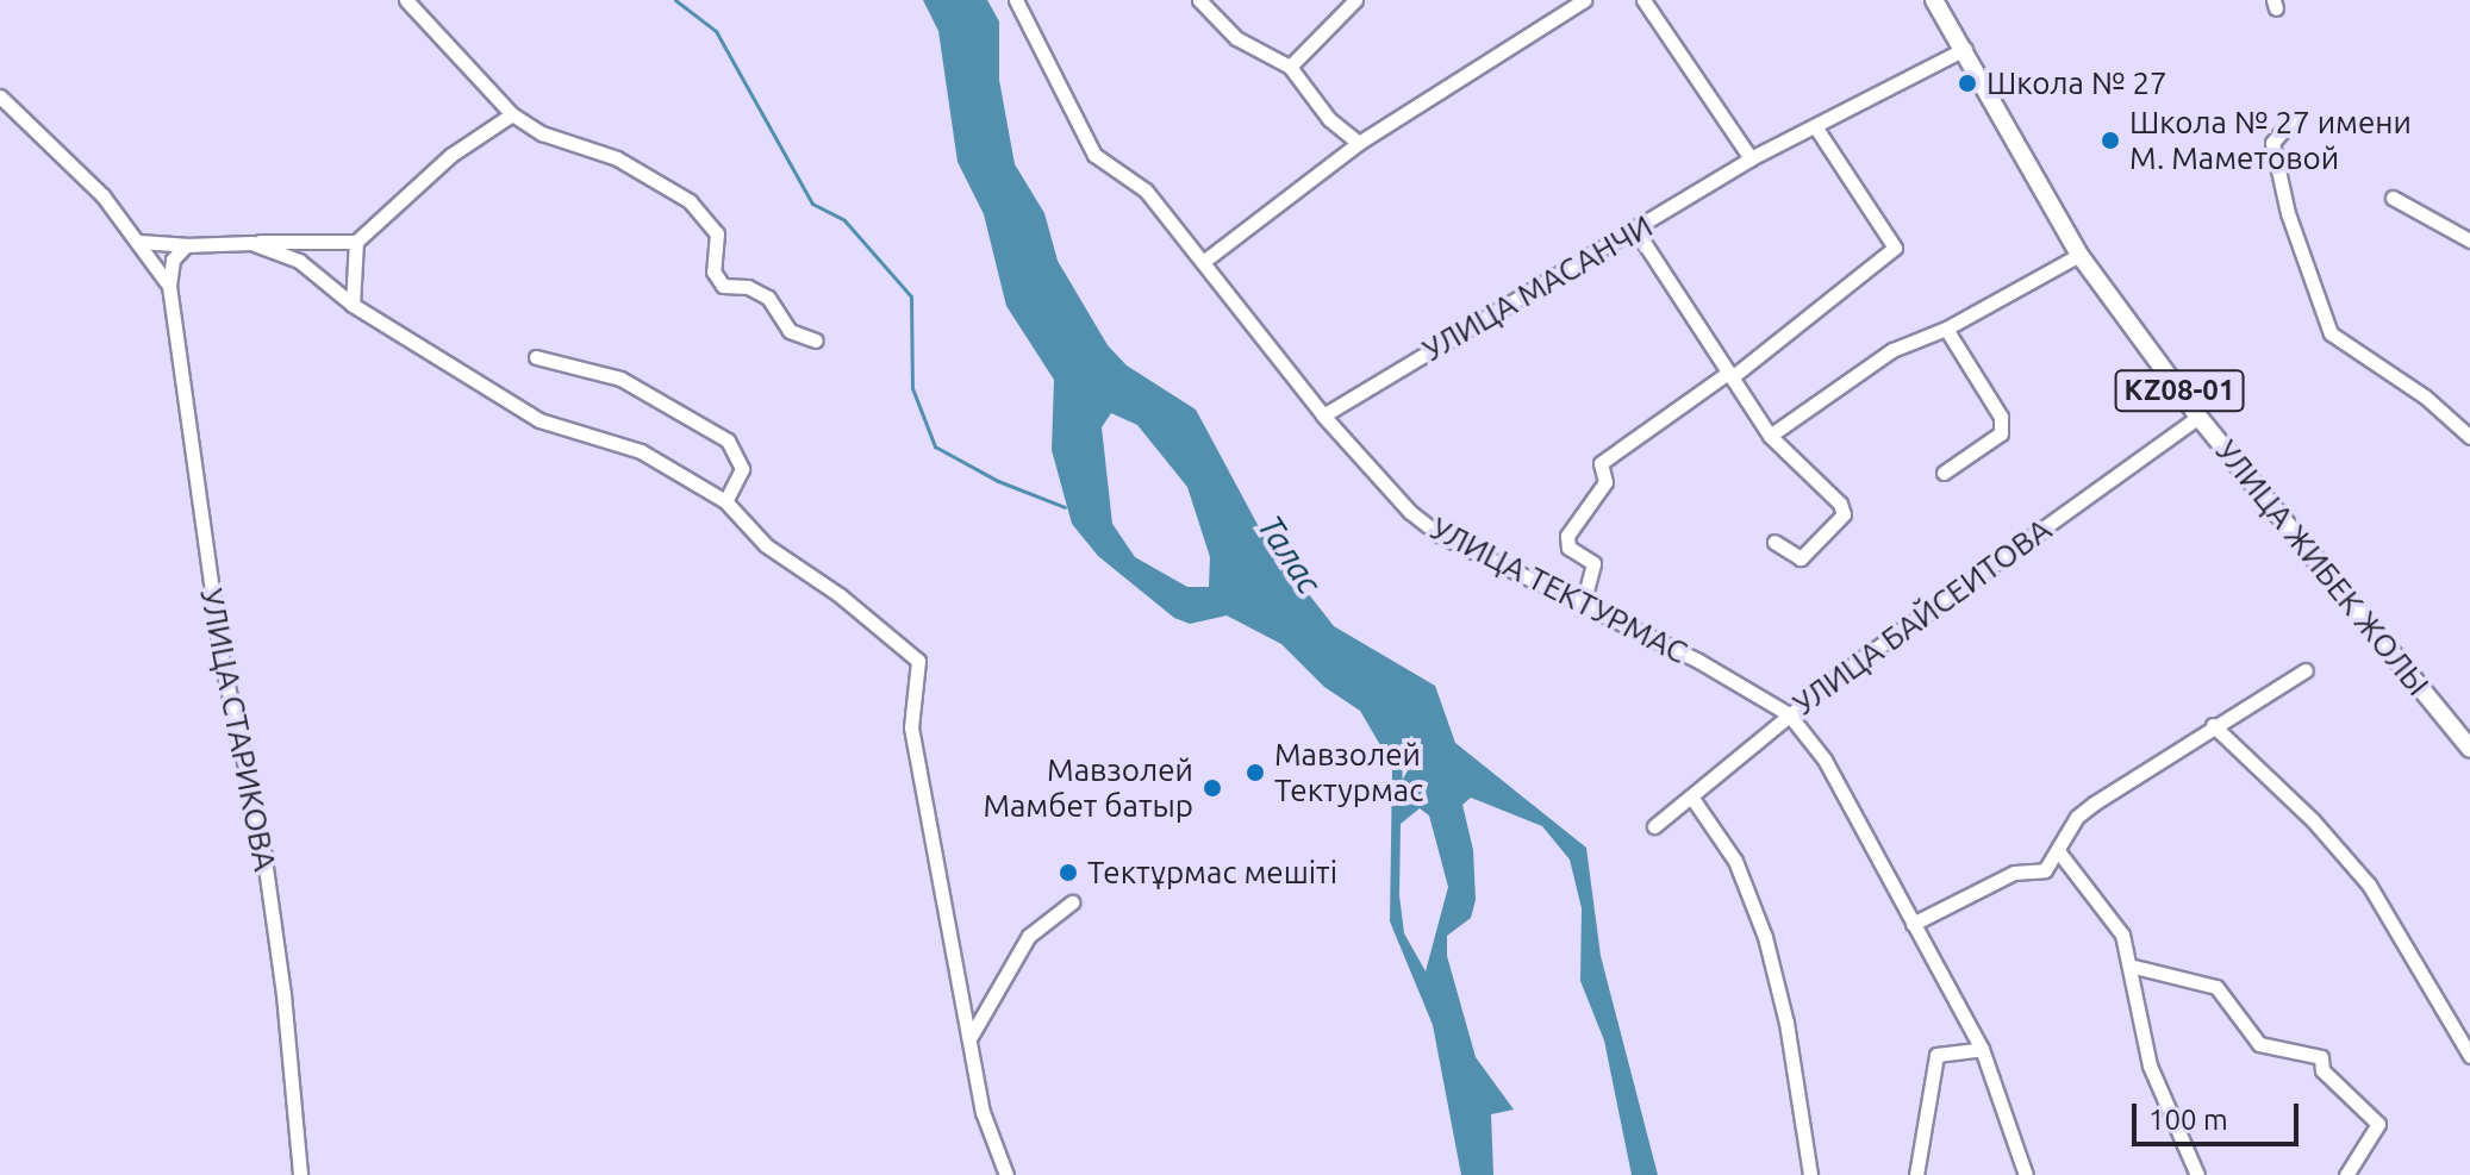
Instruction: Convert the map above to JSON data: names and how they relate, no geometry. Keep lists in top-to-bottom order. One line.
{"streets":{"main road":["KZ08-01","УЛИЦА ЖИБЕК ЖОЛЫ"],"street":["УЛИЦА МАСАНЧИ","УЛИЦА ТЕКТУРМАС","УЛИЦА БАЙСЕИТОВА","УЛИЦА СТАРИКОВА"]},"crossings":[["УЛИЦА МАСАНЧИ","УЛИЦА ЖИБЕК ЖОЛЫ"],["УЛИЦА МАСАНЧИ","УЛИЦА ТЕКТУРМАС"],["УЛИЦА ЖИБЕК ЖОЛЫ","УЛИЦА БАЙСЕИТОВА"],["УЛИЦА ТЕКТУРМАС","УЛИЦА БАЙСЕИТОВА"]],"water":["Талас"],"places":["Школа № 27","Школа № 27 имени М. Маметовой","Мавзолей Тектурмас","Мавзолей Мамбет батыр","Тектұрмас мешіті"],"scale_bar":"100 m"}
